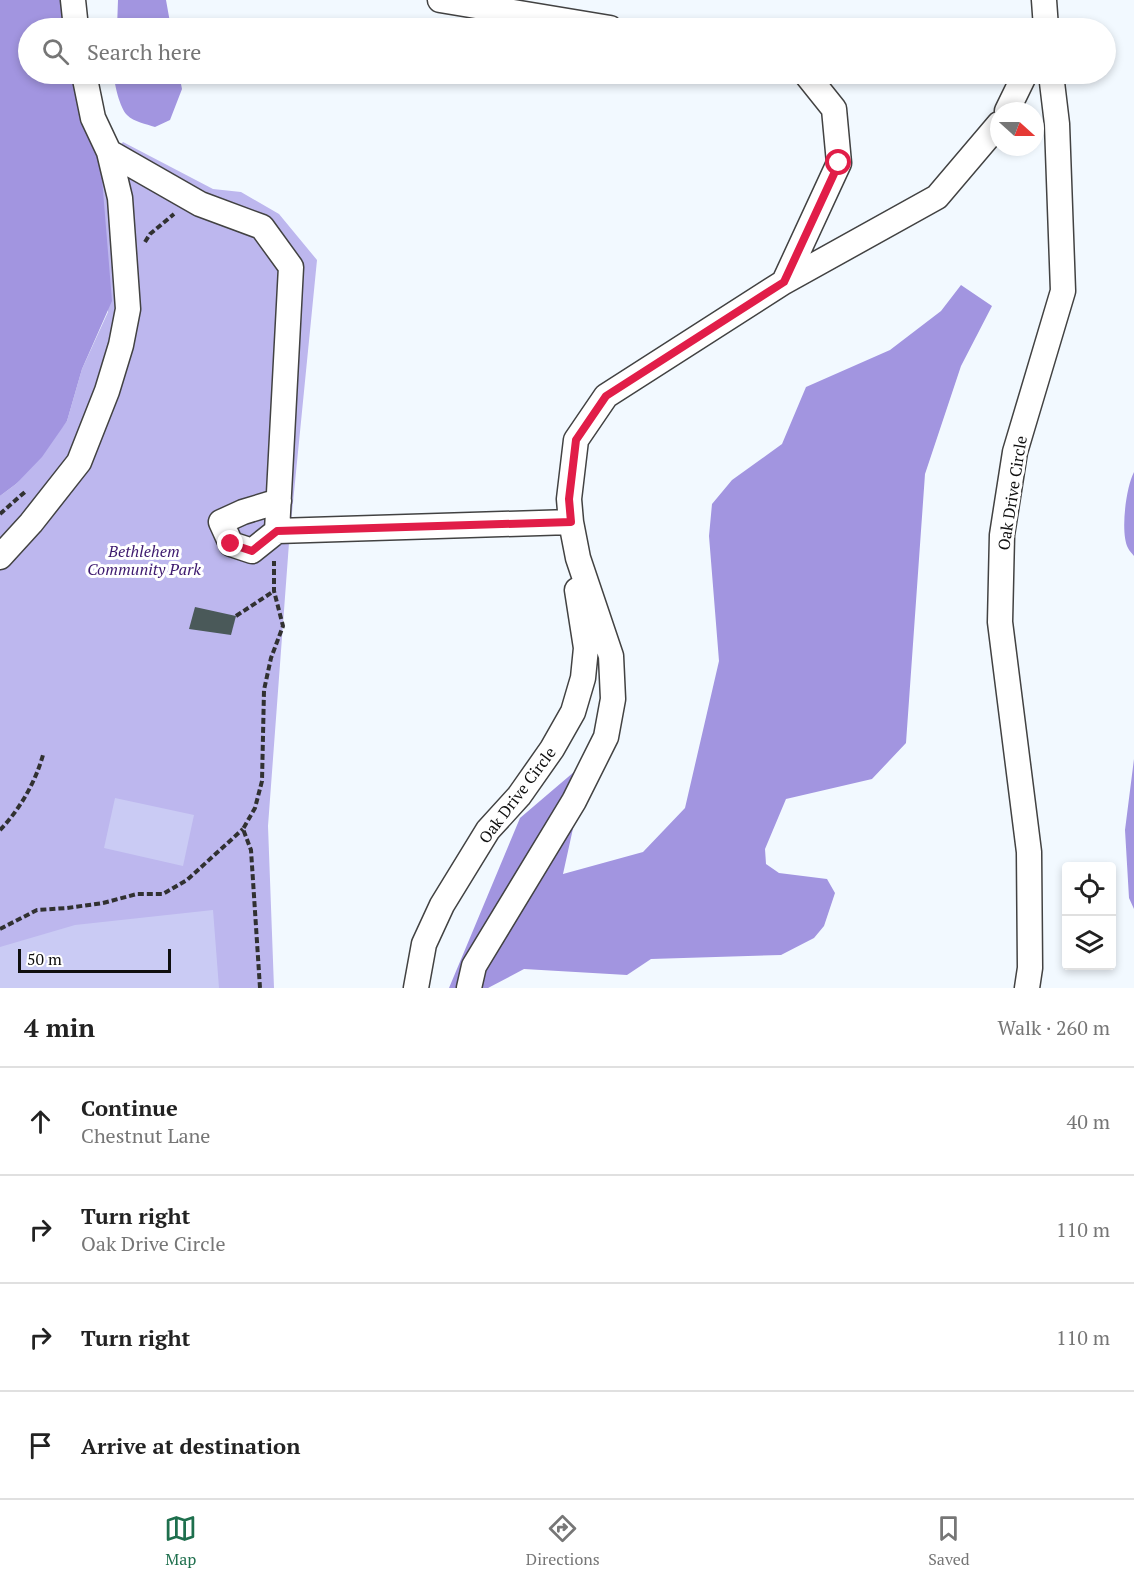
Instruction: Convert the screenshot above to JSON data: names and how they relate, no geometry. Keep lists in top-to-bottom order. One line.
{"streets":{"street":["Oak Drive Circle"]},"parks":["Bethlehem Community Park"],"scale_bar":"50 m","north":"right","page":{"search":"Search here","scale":"50 m","heading":["4 min","Walk · 260 m"],"list":[["Continue","Chestnut Lane","40 m"],["Turn right","Oak Drive Circle","110 m"],["Turn right","110 m"],"Arrive at destination"],"nav":["Map","Directions","Saved"]}}
